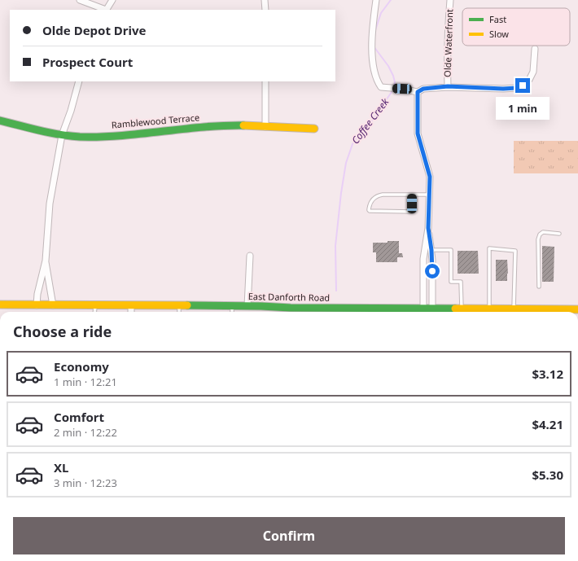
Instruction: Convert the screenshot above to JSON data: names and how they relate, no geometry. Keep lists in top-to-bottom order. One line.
{"streets":{"main road":["Ramblewood Terrace","East Danforth Road"],"street":["Olde Waterfront"]},"water":["Coffee Creek"],"legend":["Fast","Slow"],"page":{"banner":["Olde Depot Drive","Prospect Court"],"bubble":"1 min","heading":"Choose a ride","list":[{"name":"Economy","note":"1 min · 12:21","value":"$3.12"},{"name":"Comfort","note":"2 min · 12:22","value":"$4.21"},{"name":"XL","note":"3 min · 12:23","value":"$5.30"}],"buttons":"Confirm"}}
